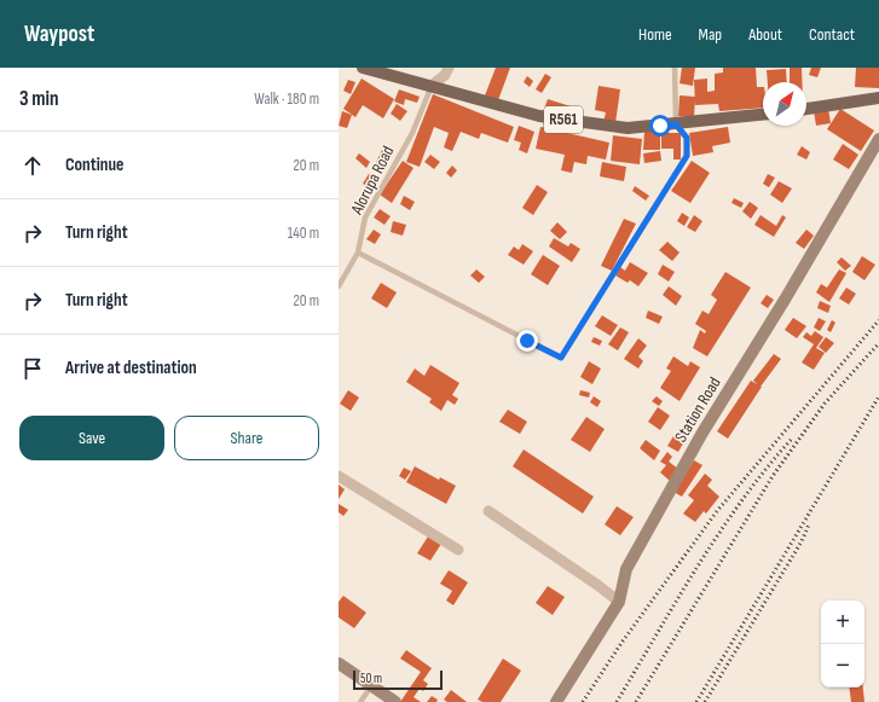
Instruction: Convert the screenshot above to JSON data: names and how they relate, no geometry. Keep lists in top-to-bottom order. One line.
{"streets":{"main road":["R561"],"street":["Station Road"],"lane":["Alorupa Road"]},"crossings":[["R561","Alorupa Road"]],"scale_bar":"50 m","north":"top right","page":{"header":"Waypost","nav":["Home","Map","About","Contact"],"heading":["3 min","Walk · 180 m"],"list":[["Continue","20 m"],["Turn right","140 m"],["Turn right","20 m"],"Arrive at destination"],"buttons":["Save","Share"],"map_buttons":["+","−"],"scale":"50 m"}}
